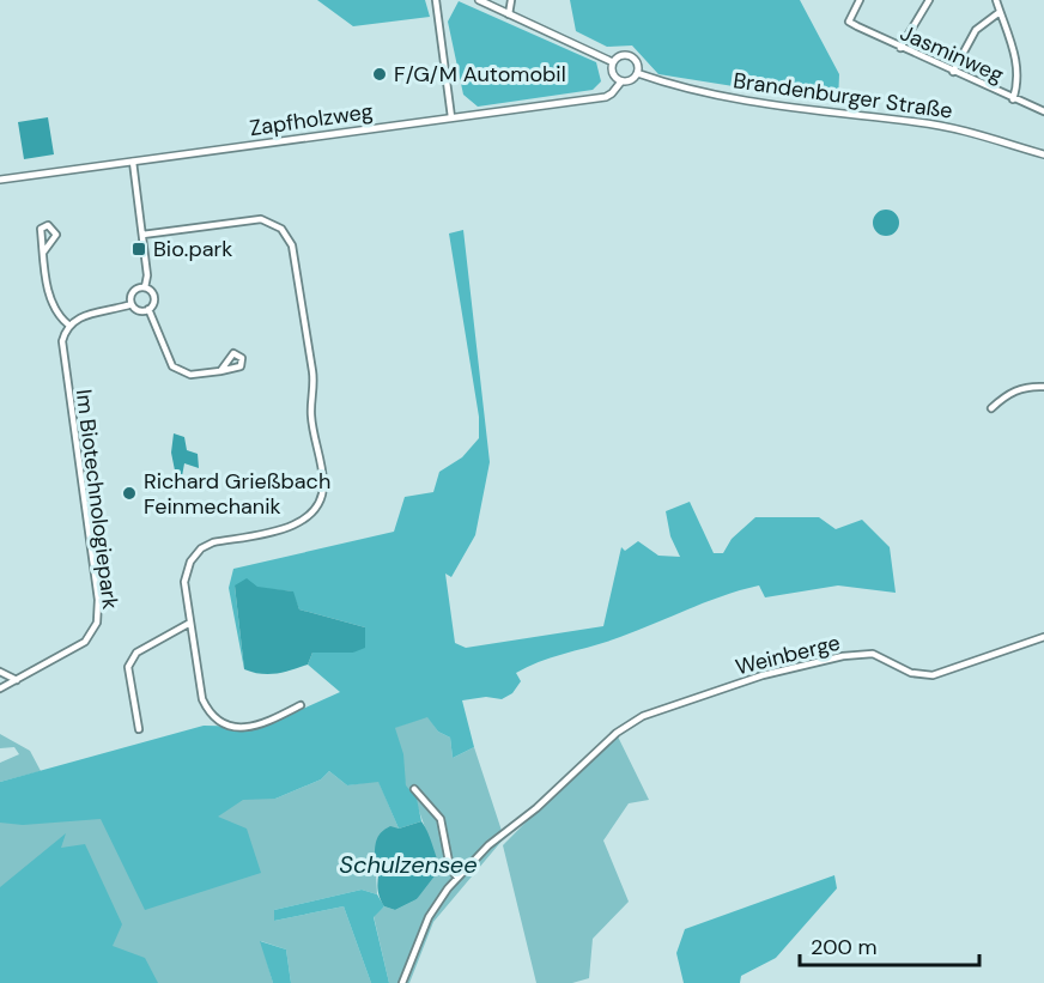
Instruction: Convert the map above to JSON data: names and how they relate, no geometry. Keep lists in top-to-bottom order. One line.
{"streets":{"street":["Jasminweg","Brandenburger Straße","Zapfholzweg","Im Biotechnologiepark","Weinberge"]},"crossings":[["Brandenburger Straße","Zapfholzweg"]],"water":["Schulzensee"],"places":{"other":["F/G/M Automobil","Richard Grießbach Feinmechanik"],"transit":["Bio.park"]},"scale_bar":"200 m"}
